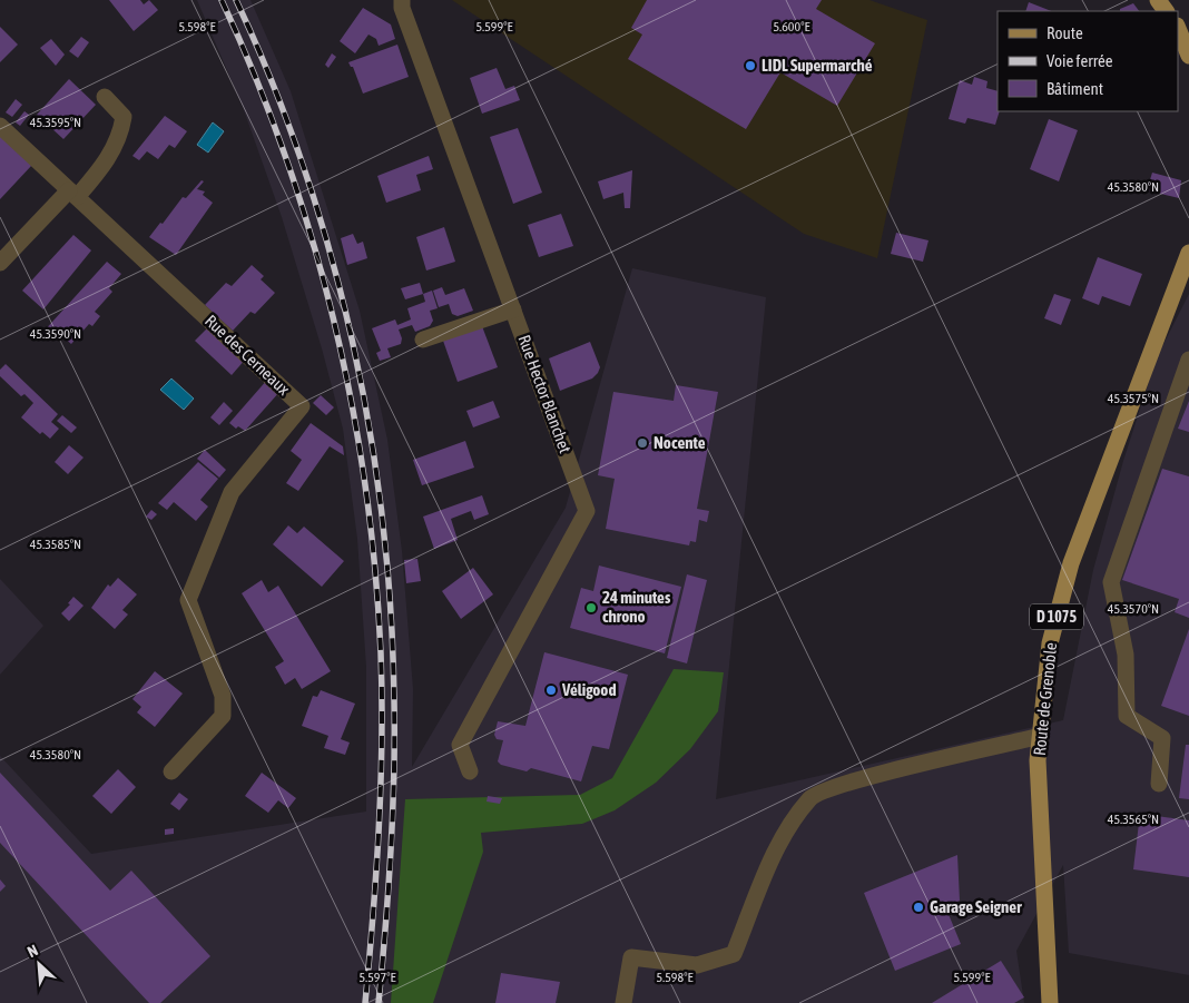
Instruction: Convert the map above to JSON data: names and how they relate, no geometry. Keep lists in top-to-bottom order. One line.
{"streets":{"main road":["D 1075","Route de Grenoble"],"street":["Rue des Cerneaux","Rue Hector Blanchet"]},"places":["LIDL Supermarché","Nocente","24 minutes chrono","Véligood","Garage Seigner"],"legend":["Route","Voie ferrée","Bâtiment"],"north":"top left","coordinates":["5.598°E","5.600°E","5.599°E","45.3595°N","45.3580°N","45.3590°N","45.3575°N","45.3585°N","45.3570°N","45.3565°N","5.597°E"]}
